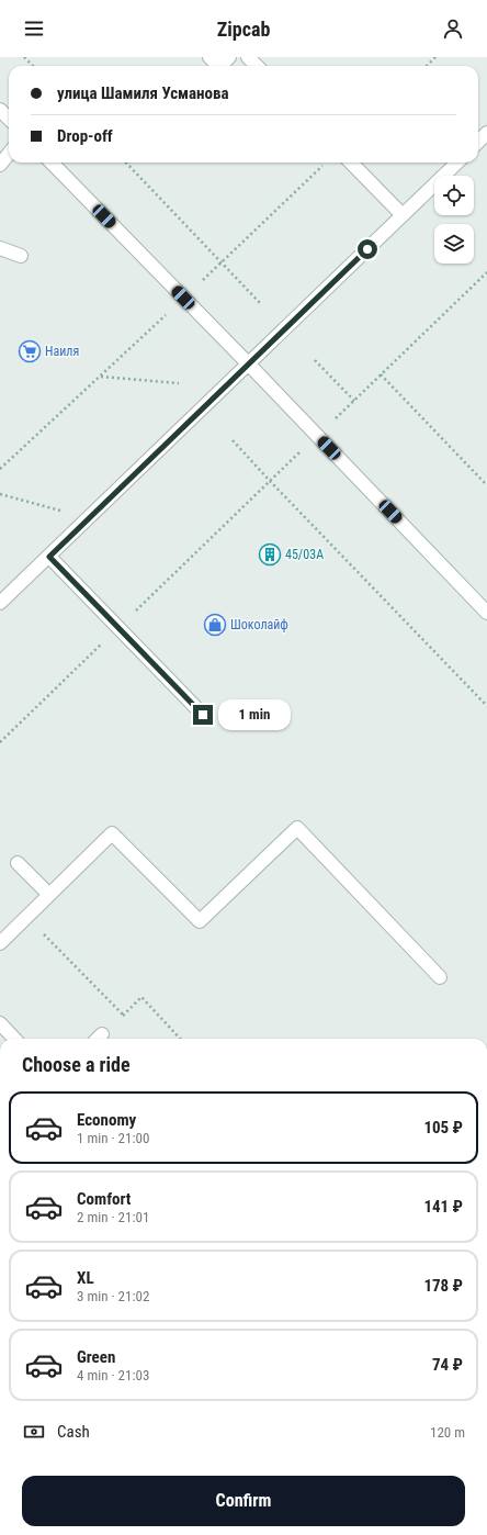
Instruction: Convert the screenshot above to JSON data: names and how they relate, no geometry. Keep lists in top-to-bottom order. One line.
{"places":{"supermarket":["Наиля"],"building":["45/03А"],"shop":["Шоколайф"]},"page":{"header":"Zipcab","banner":["улица Шамиля Усманова","Drop-off"],"bubble":"1 min","heading":"Choose a ride","list":[{"name":"Economy","note":"1 min · 21:00","value":"105 ₽"},{"name":"Comfort","note":"2 min · 21:01","value":"141 ₽"},{"name":"XL","note":"3 min · 21:02","value":"178 ₽"},{"name":"Green","note":"4 min · 21:03","value":"74 ₽"}],"pay":["Cash","120 m"],"buttons":"Confirm"}}
